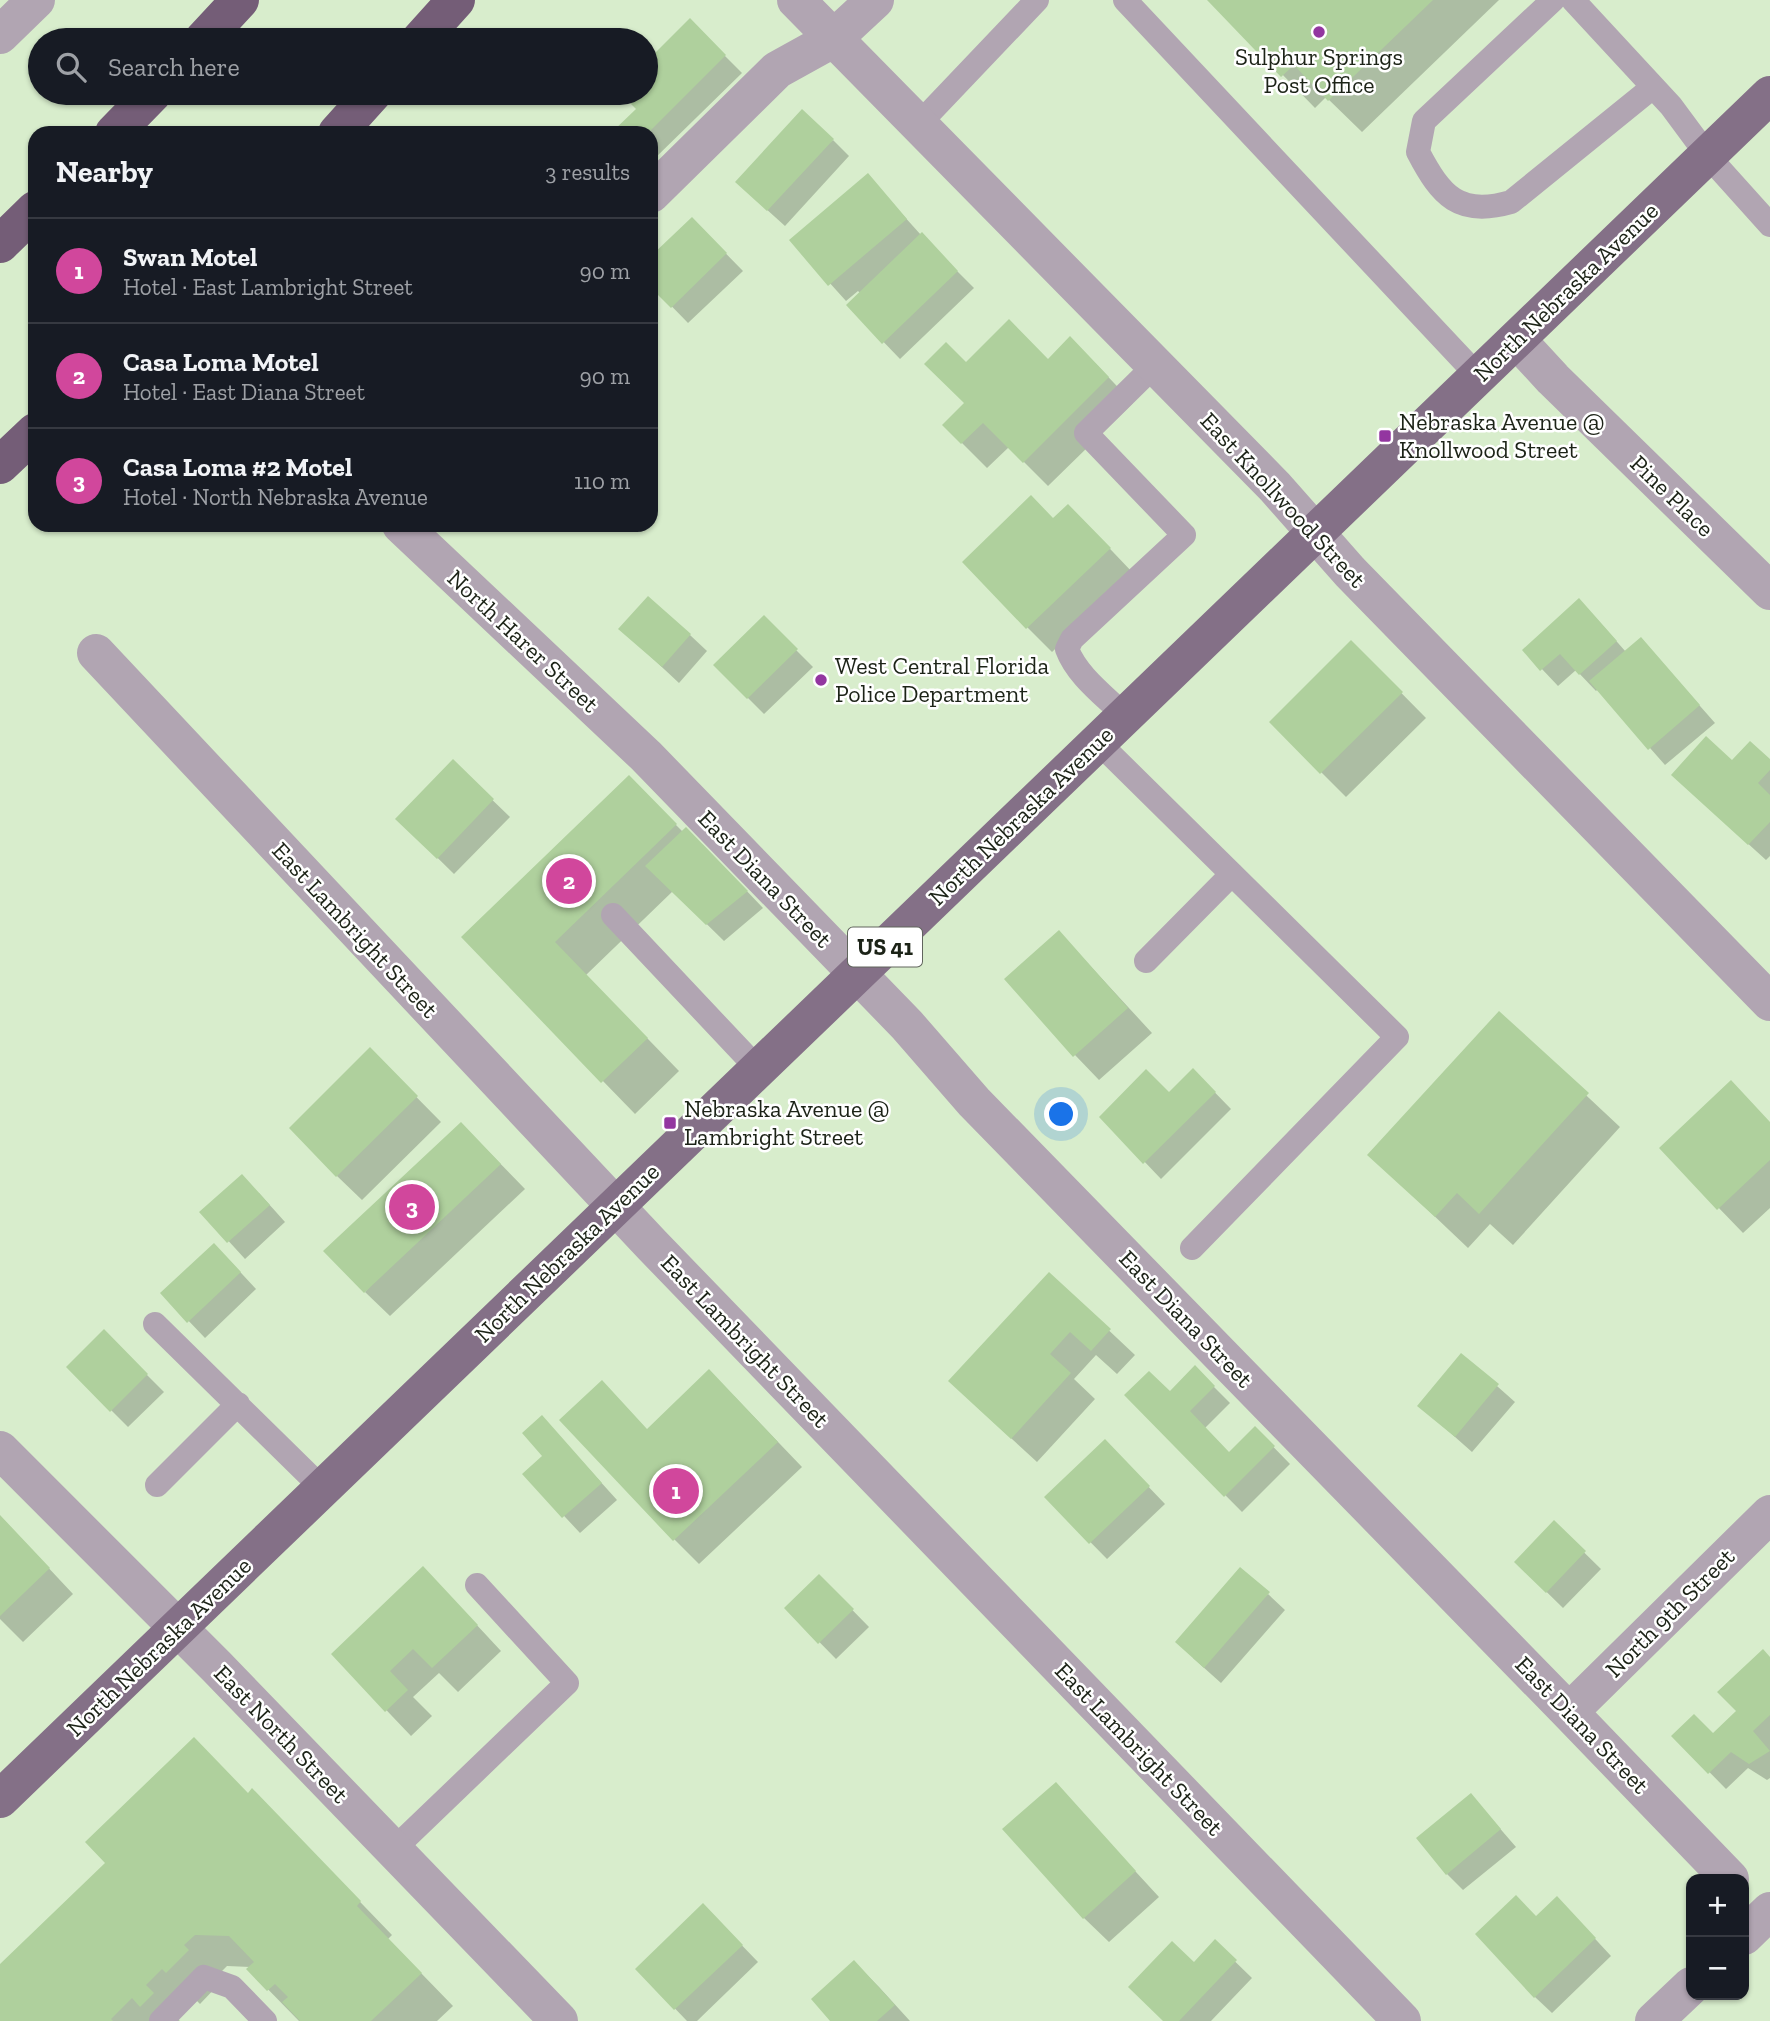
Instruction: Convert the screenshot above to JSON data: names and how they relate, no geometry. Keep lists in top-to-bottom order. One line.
{"streets":{"main road":["North Nebraska Avenue","US 41"],"street":["Pine Place","East Knollwood Street","North Harer Street","East Diana Street","East Lambright Street","North 9th Street","East North Street"]},"crossings":[["North Nebraska Avenue","Pine Place"],["North Nebraska Avenue","East Knollwood Street"],["North Nebraska Avenue","East Diana Street"],["North Nebraska Avenue","East Lambright Street"],["North Nebraska Avenue","East North Street"],["North Harer Street","East Diana Street"],["East Diana Street","North 9th Street"]],"places":{"other":["Sulphur Springs Post Office","West Central Florida Police Department"],"transit":["Nebraska Avenue @ Knollwood Street","Nebraska Avenue @ Lambright Street"]},"page":{"search":"Search here","heading":["Nearby","3 results"],"list":[{"mark":"1","name":"Swan Motel","note":"Hotel · East Lambright Street","value":"90 m"},{"mark":"2","name":"Casa Loma Motel","note":"Hotel · East Diana Street","value":"90 m"},{"mark":"3","name":"Casa Loma #2 Motel","note":"Hotel · North Nebraska Avenue","value":"110 m"}],"pins":["2","3","1"],"map_buttons":["+","−"]}}
